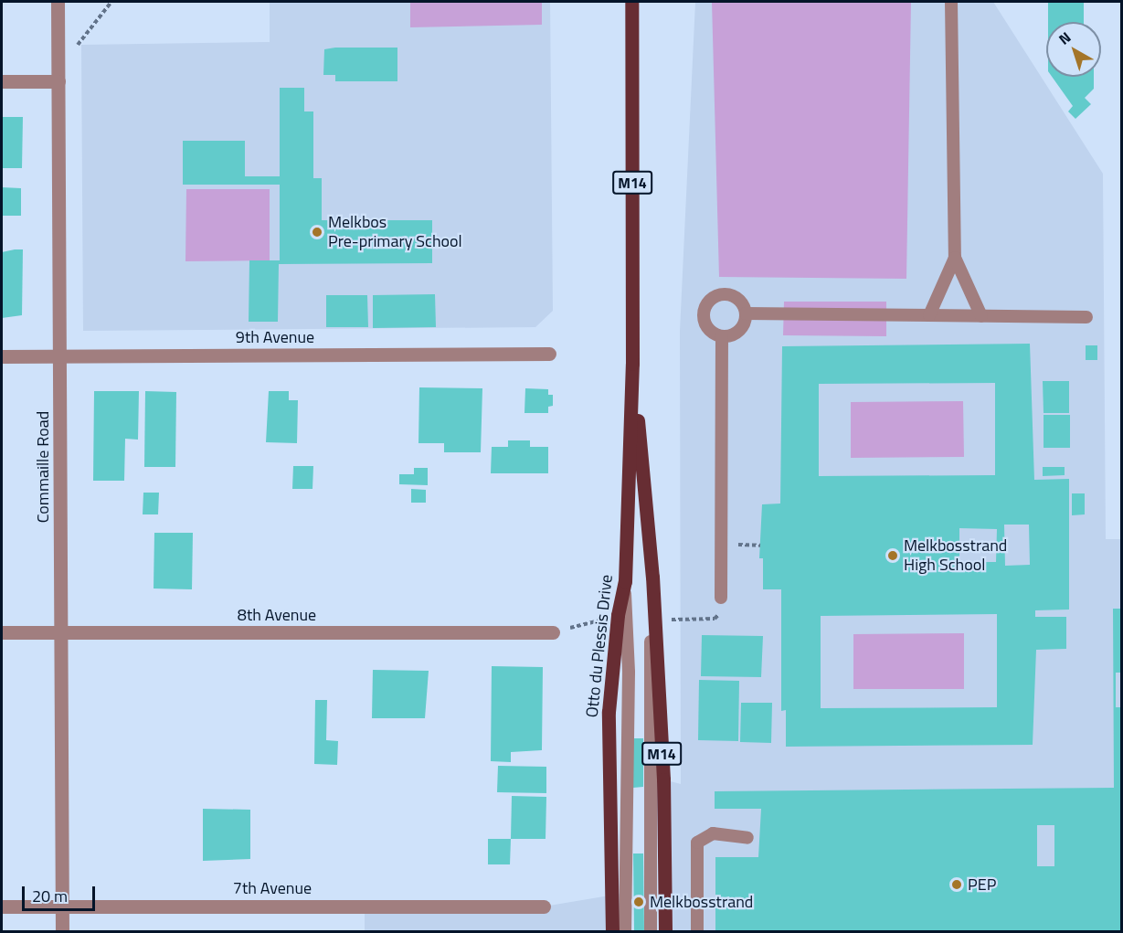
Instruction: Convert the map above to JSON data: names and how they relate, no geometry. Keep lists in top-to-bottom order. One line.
{"streets":{"main road":["M14","Otto du Plessis Drive"],"street":["9th Avenue","Commaille Road","8th Avenue","7th Avenue"]},"crossings":[["9th Avenue","Commaille Road"],["Commaille Road","8th Avenue"],["Commaille Road","7th Avenue"]],"places":["Melkbos Pre-primary School","Melkbosstrand High School","PEP","Melkbosstrand"],"scale_bar":"20 m","north":"top left"}
